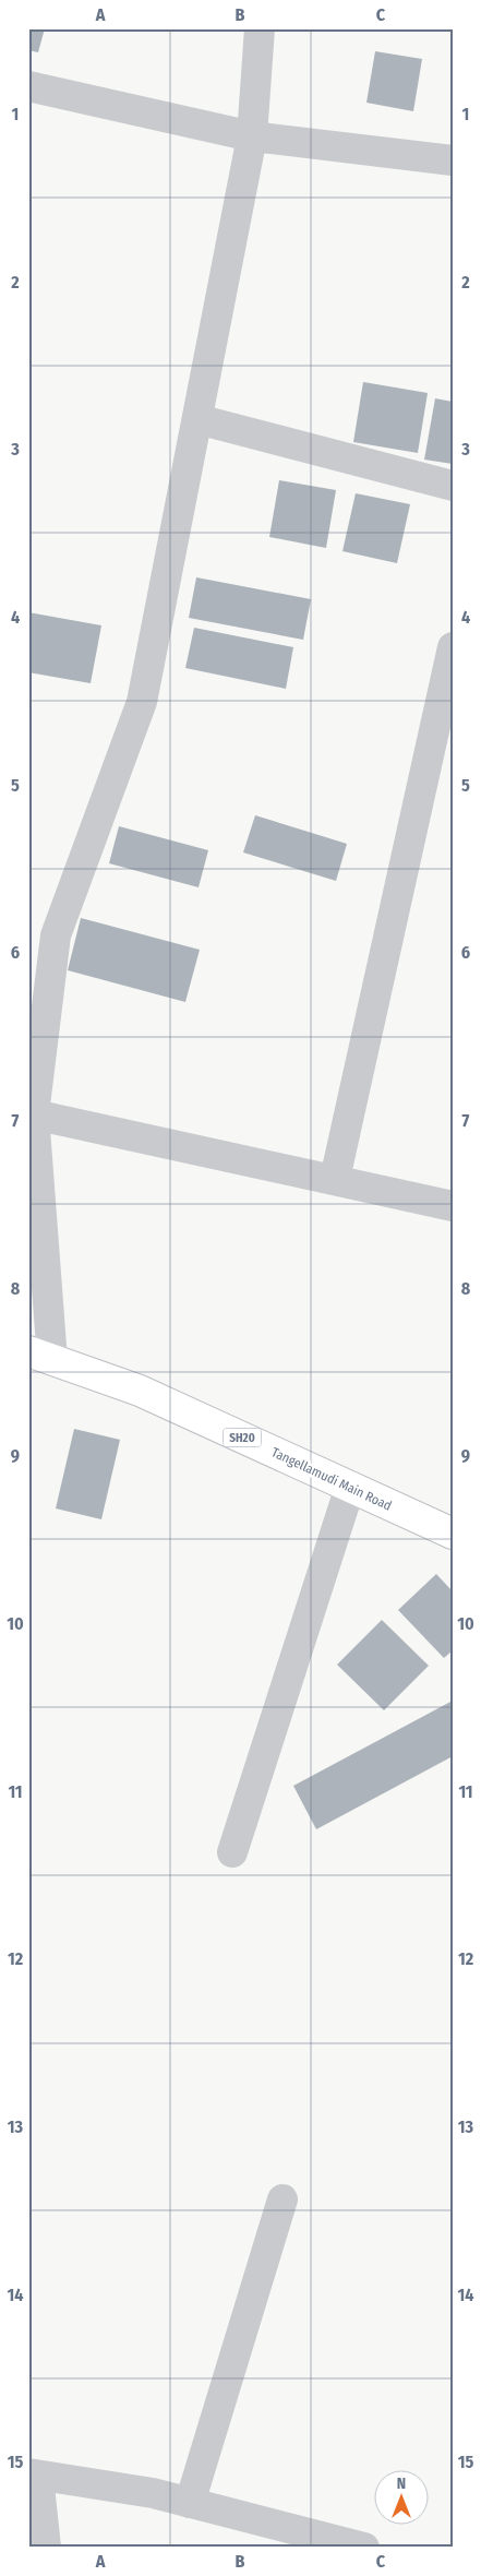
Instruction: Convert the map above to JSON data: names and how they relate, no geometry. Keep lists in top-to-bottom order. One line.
{"streets":{"main road":["SH20","Tangellamudi Main Road"]},"north":"top","grid":{"columns":["A","B","C"],"rows":["1","2","3","4","5","6","7","8","9","10","11","12","13","14","15"]}}
